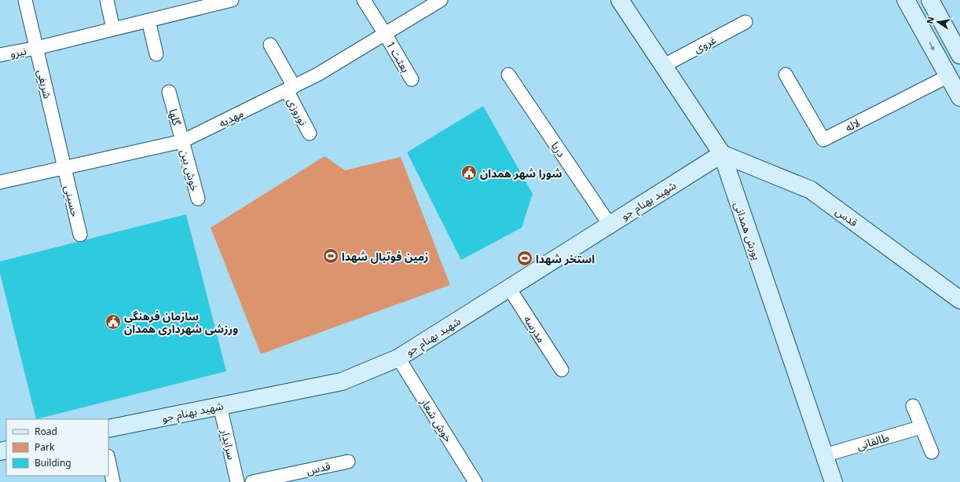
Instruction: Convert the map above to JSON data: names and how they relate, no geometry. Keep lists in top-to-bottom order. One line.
{"streets":{"street":["غروی","نیرو","بعثت 1","شریفی","نوروزی","گلها","مهدیه","لاله","دریا","خوش بین","شهید بهنام جو","حسینی","قدس","پورش همدانی","مدرسه","خوش شعار","طالقانی","سرایدار"]},"crossings":[["غروی","پورش همدانی"],["نیرو","شریفی"],["بعثت 1","مهدیه"],["شریفی","مهدیه"],["شریفی","حسینی"],["نوروزی","مهدیه"],["گلها","مهدیه"],["گلها","خوش بین"],["مهدیه","خوش بین"],["مهدیه","حسینی"],["دریا","شهید بهنام جو"],["شهید بهنام جو","قدس"],["شهید بهنام جو","پورش همدانی"],["شهید بهنام جو","مدرسه"],["شهید بهنام جو","خوش شعار"],["شهید بهنام جو","سرایدار"],["قدس","پورش همدانی"],["پورش همدانی","طالقانی"]],"places":{"public building":["شورا شهر همدان","سازمان فرهنگی ورزشی شهرداری همدان"],"sports":["زمین فوتبال شهدا","استخر شهدا"]},"legend":["Road","Park","Building"],"north":"left"}
